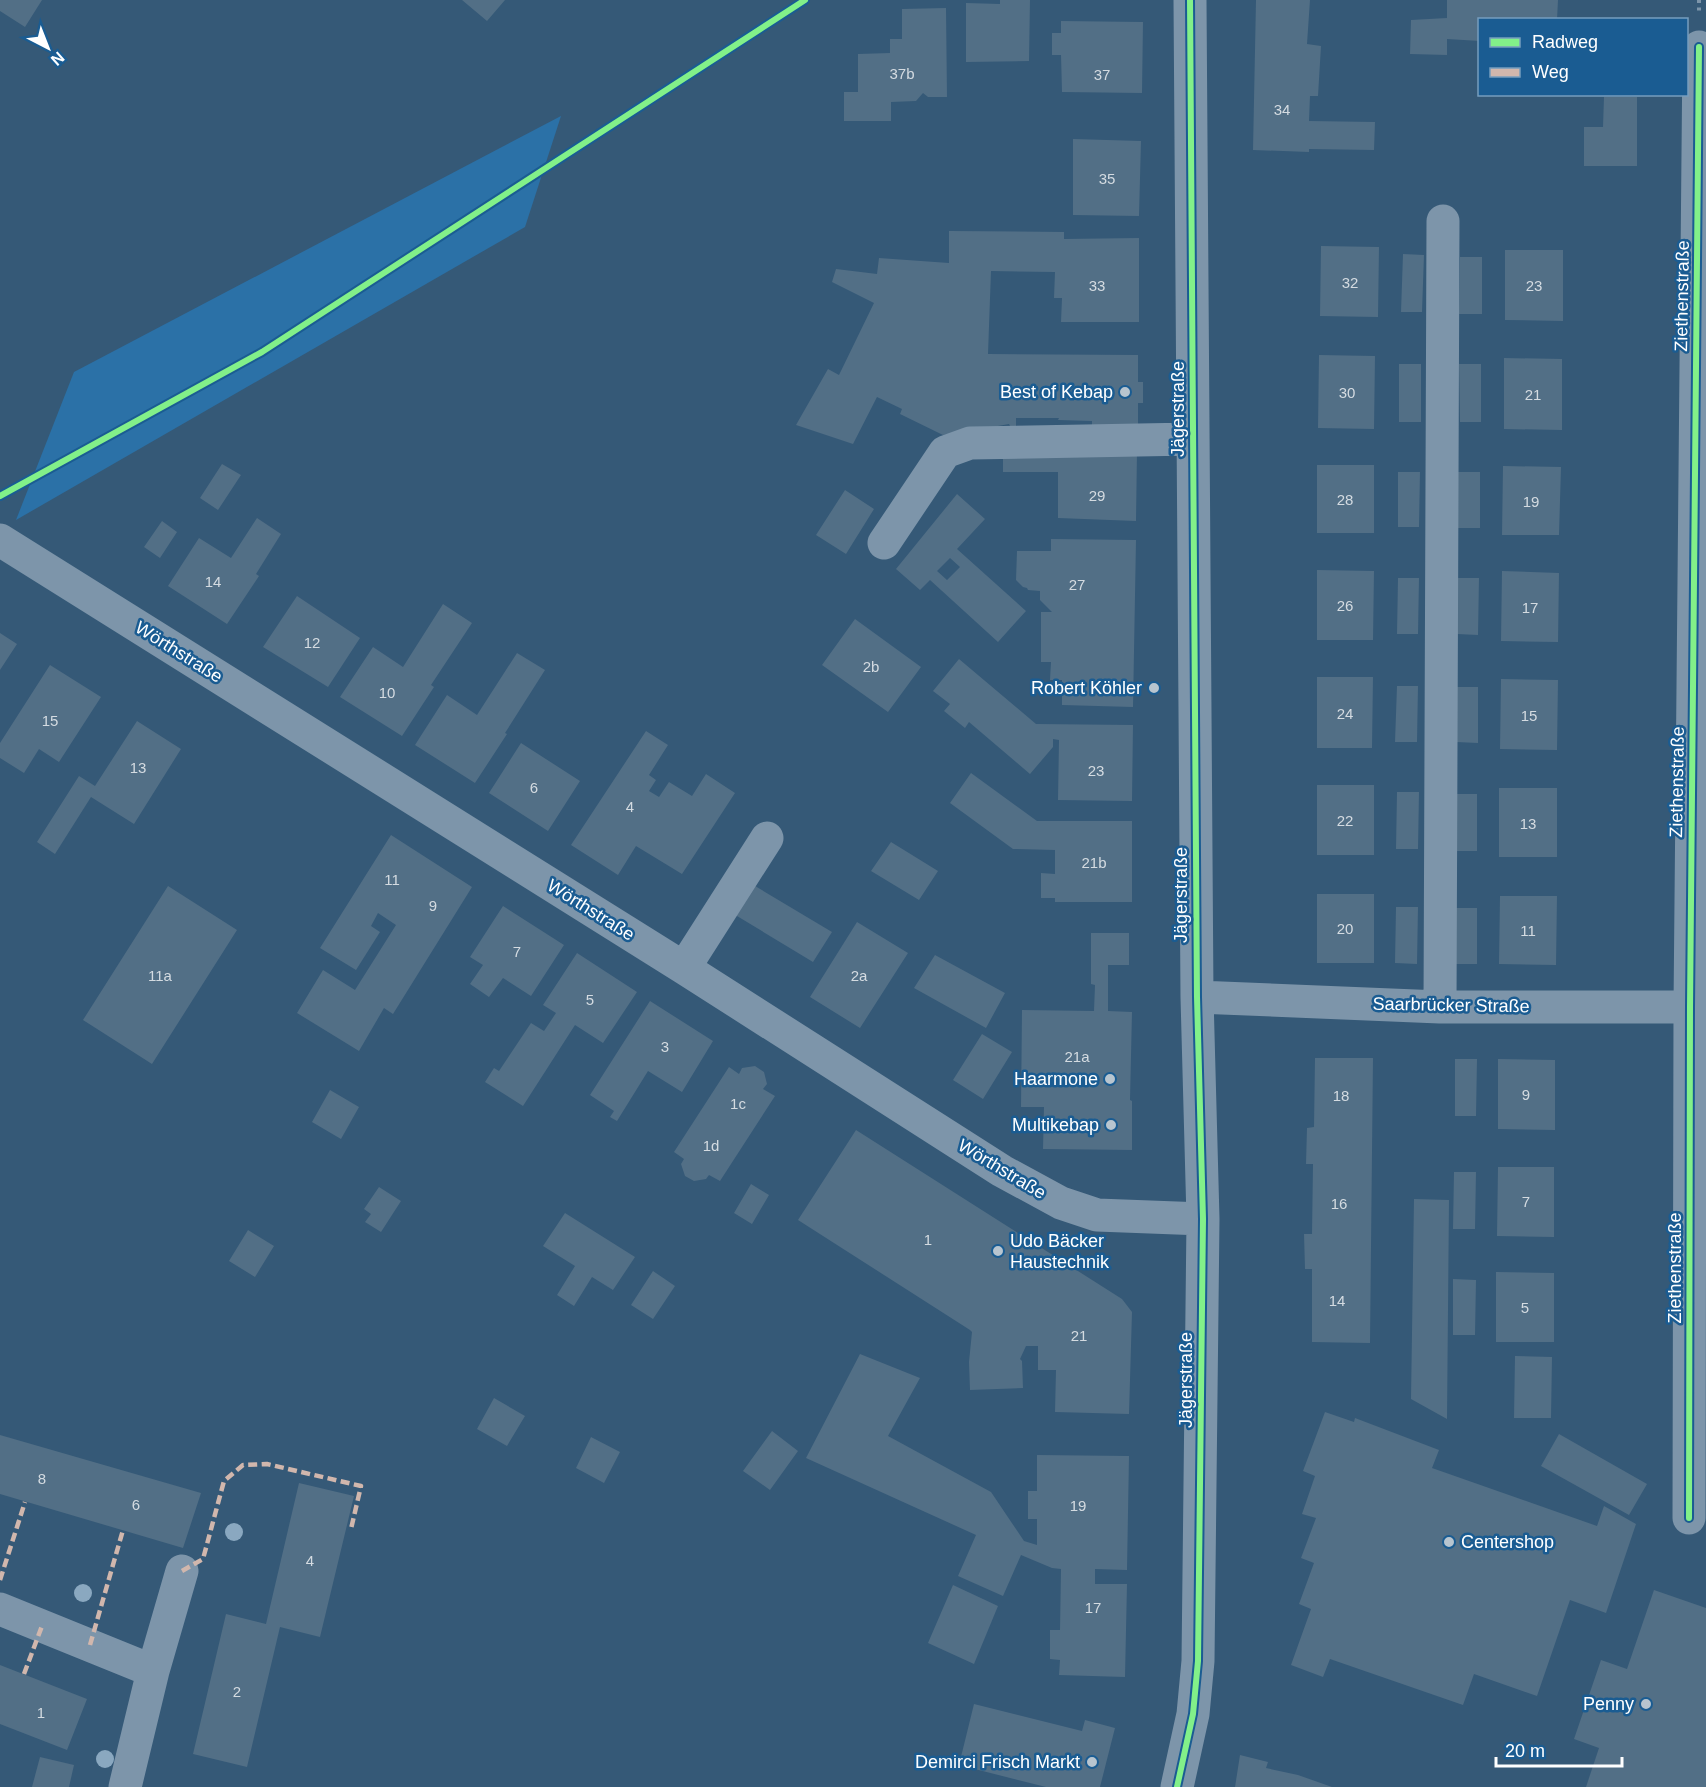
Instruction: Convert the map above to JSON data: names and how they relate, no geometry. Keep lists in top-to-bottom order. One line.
{"streets":{"street":["Ziethenstraße","Jägerstraße","Wörthstraße","Saarbrücker Straße"]},"crossings":[["Ziethenstraße","Saarbrücker Straße"],["Jägerstraße","Wörthstraße"],["Jägerstraße","Saarbrücker Straße"]],"places":["Best of Kebap","Robert Köhler","Haarmone","Multikebap","Udo Bäcker Haustechnik","Centershop","Penny","Demirci Frisch Markt"],"house_numbers":["37b","37","34","35","32","33","23","30","21","29","28","19","14","27","26","17","12","2b","10","24","15","15","13","23","6","4","22","13","21b","11","9","20","11","7","11a","2a","5","3","21a","9","18","1c","1d","7","16","1","14","5","21","8","6","19","4","17","2","1"],"legend":["Radweg","Weg"],"scale_bar":"20 m","north":"bottom right"}
